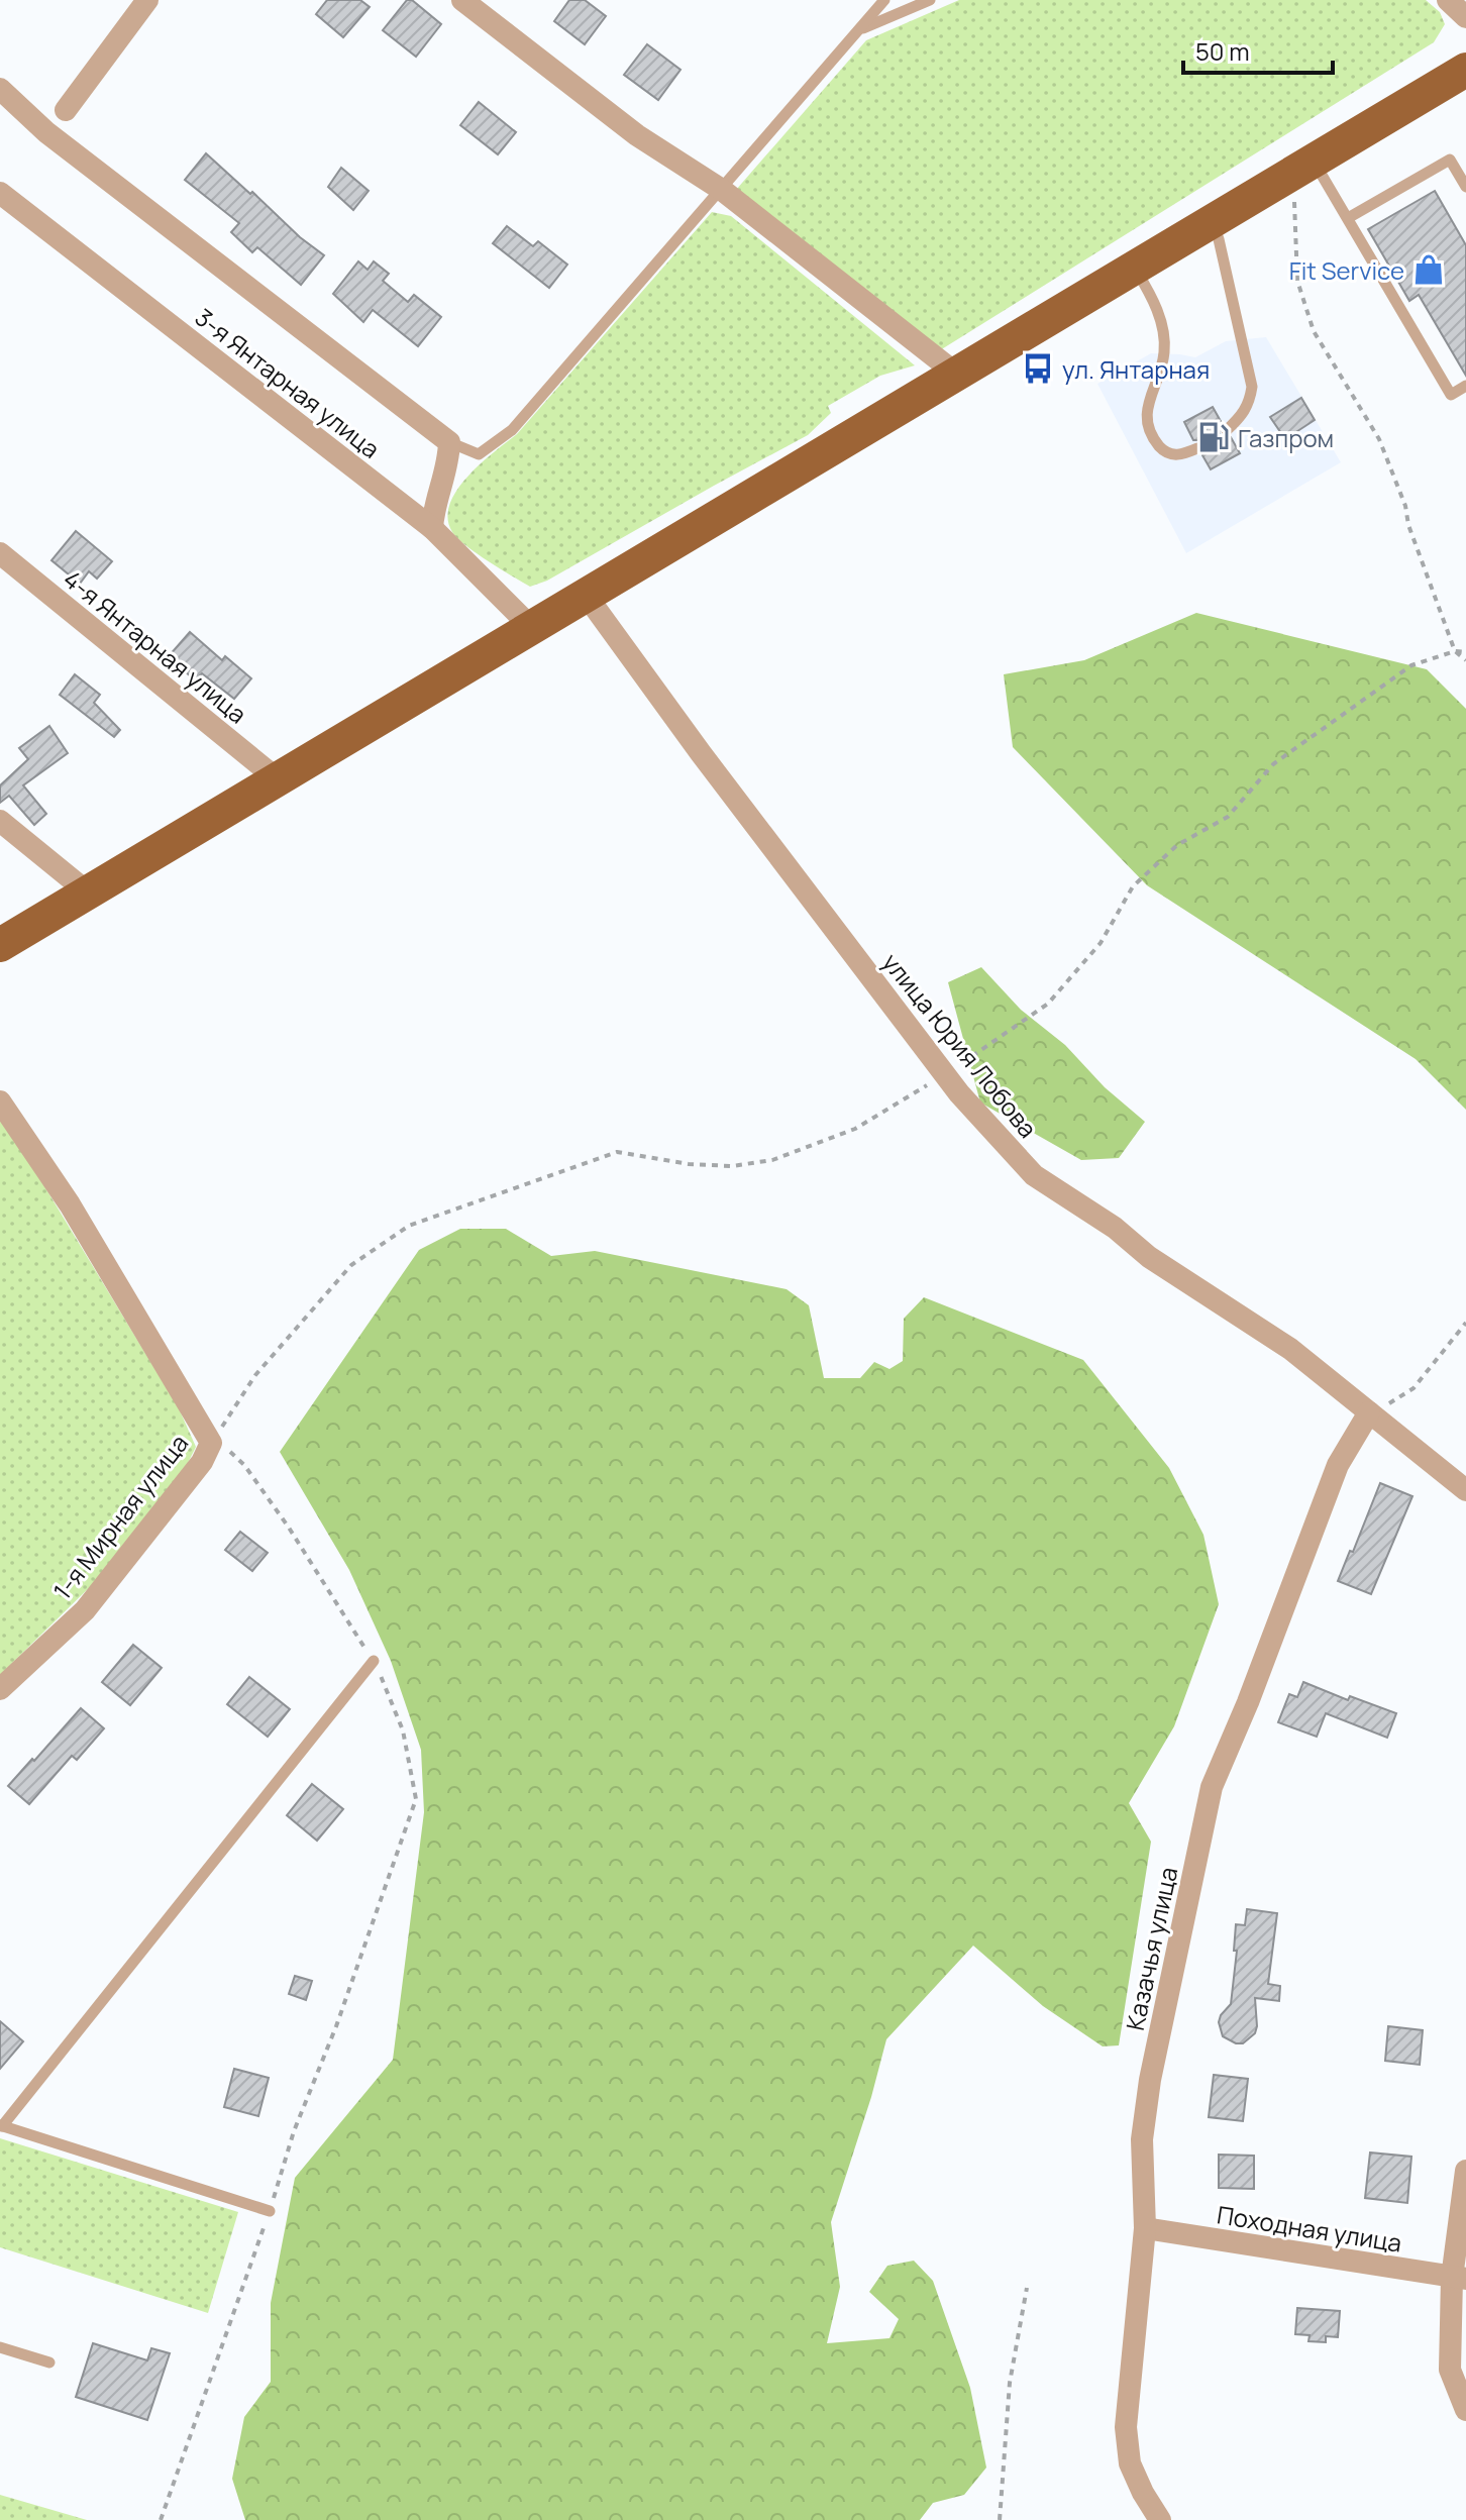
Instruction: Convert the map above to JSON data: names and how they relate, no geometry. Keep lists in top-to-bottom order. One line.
{"streets":{"street":["3-я Янтарная улица","4-я Янтарная улица","улица Юрия Лобова","1-я Мирная улица","Казачья улица","Походная улица"]},"crossings":[["улица Юрия Лобова","Казачья улица"],["Казачья улица","Походная улица"]],"places":{"shop":["Fit Service"],"bus stop":["ул. Янтарная"],"fuel station":["Газпром"]},"scale_bar":"50 m"}
